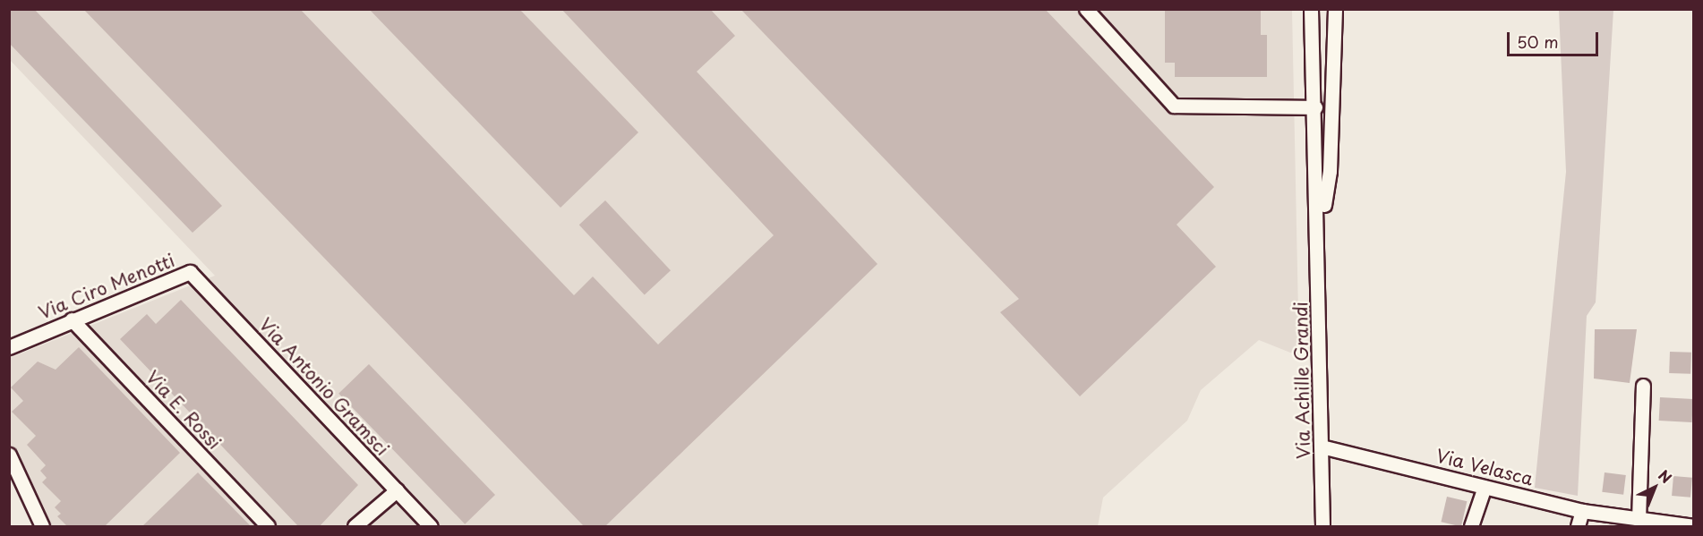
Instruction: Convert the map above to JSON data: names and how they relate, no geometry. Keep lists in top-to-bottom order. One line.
{"streets":{"street":["Via Ciro Menotti","Via Achille Grandi","Via Antonio Gramsci","Via E. Rossi","Via Velasca"]},"crossings":[["Via Ciro Menotti","Via Antonio Gramsci"],["Via Ciro Menotti","Via E. Rossi"],["Via Achille Grandi","Via Velasca"]],"scale_bar":"50 m","north":"top right"}
